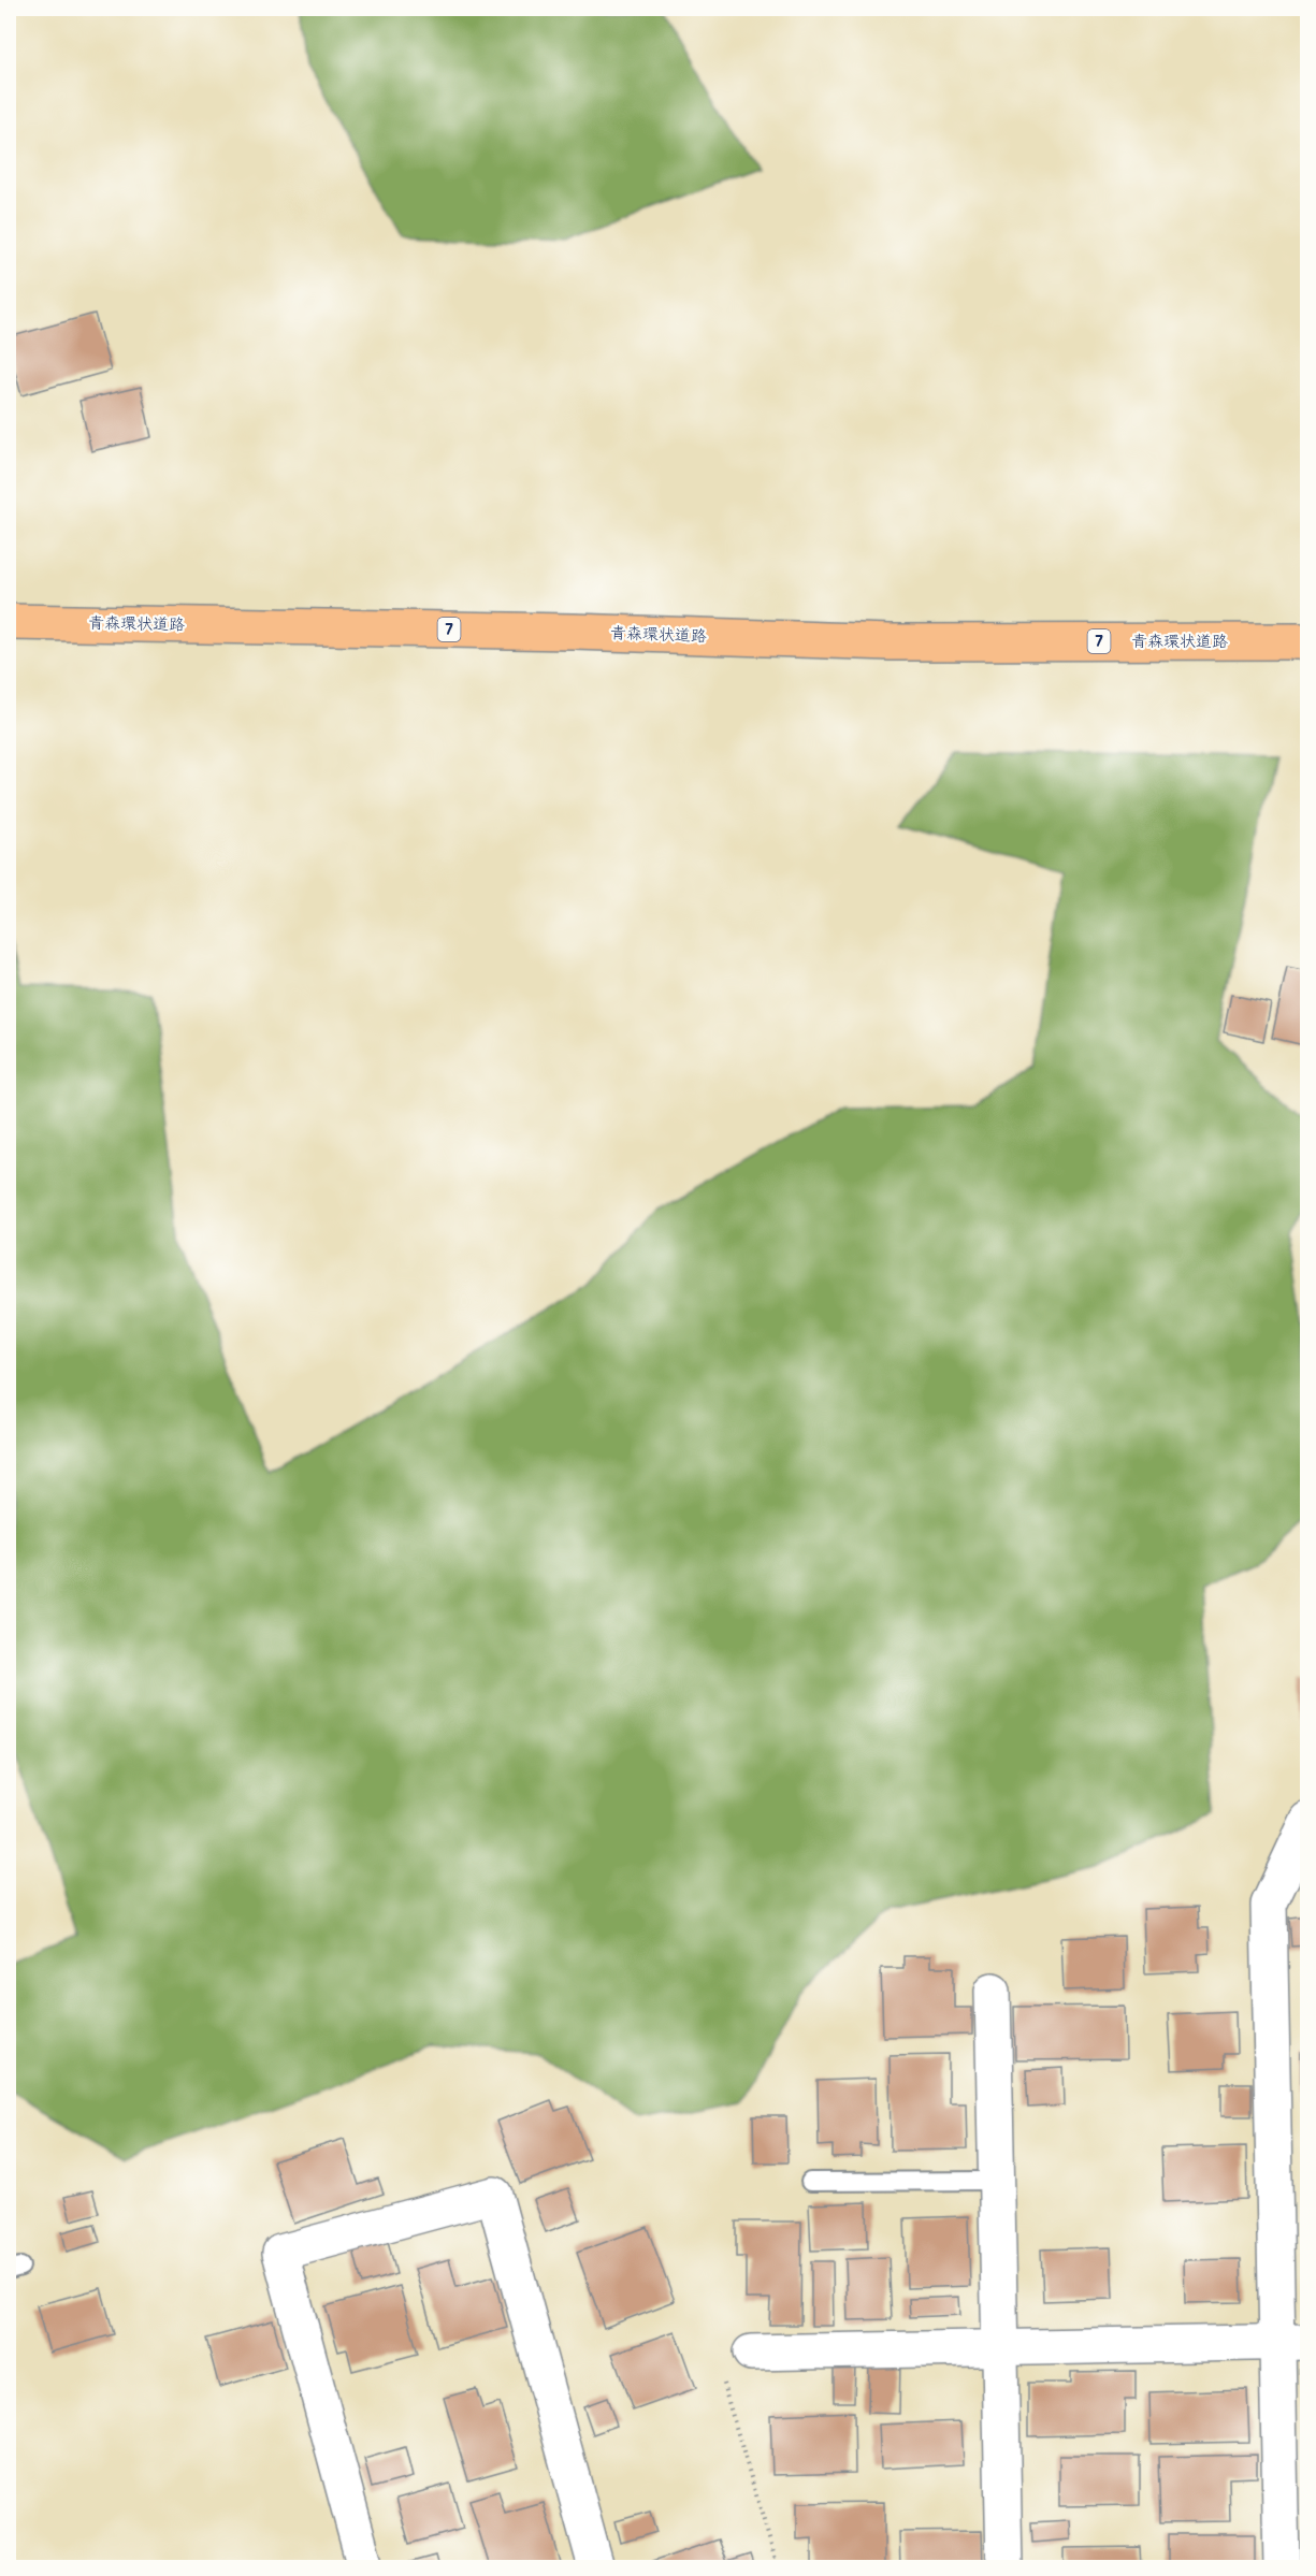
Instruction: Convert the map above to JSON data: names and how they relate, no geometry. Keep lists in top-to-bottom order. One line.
{"streets":{"highway":["青森環状道路","7"]}}
